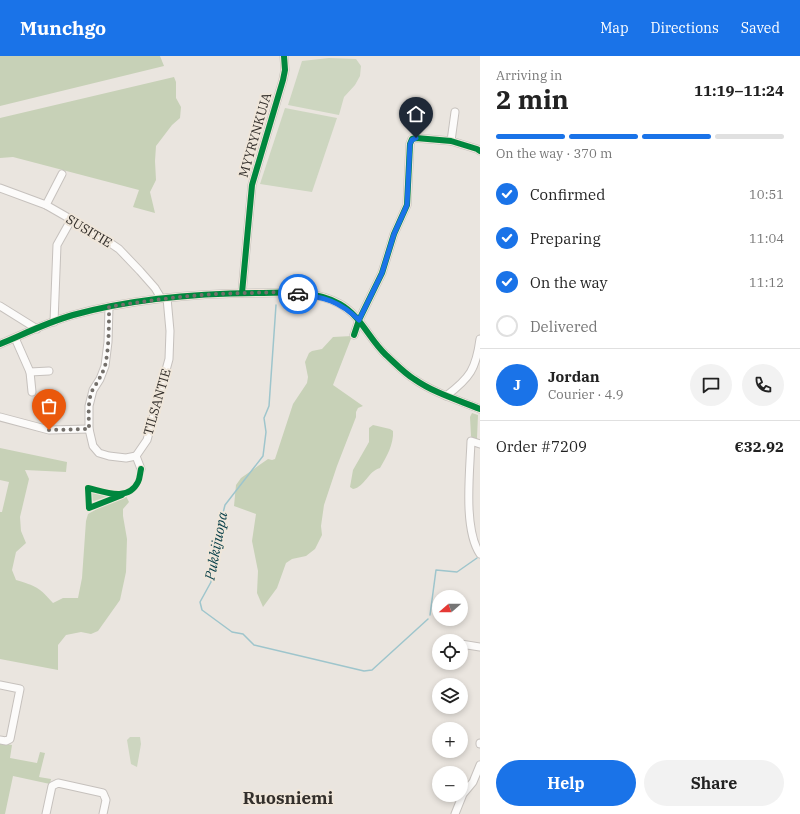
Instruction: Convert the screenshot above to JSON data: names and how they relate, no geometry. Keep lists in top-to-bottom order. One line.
{"streets":{"street":["MYYRYNKUJA","SUSITIE","TILSANTIE"]},"crossings":[["SUSITIE","TILSANTIE"]],"districts":["Ruosniemi"],"water":["Pukkijuopa"],"north":"left","page":{"header":"Munchgo","nav":["Map","Directions","Saved"],"heading":["2 min","Arriving in","11:19–11:24"],"panel":["Jordan","Courier · 4.9","Order #7209","€32.92"],"bar":"On the way · 370 m","list":[["Confirmed","10:51"],["Preparing","11:04"],["On the way","11:12"],"Delivered"],"round":"J","map_buttons":["+","−"],"buttons":["Help","Share"]}}
